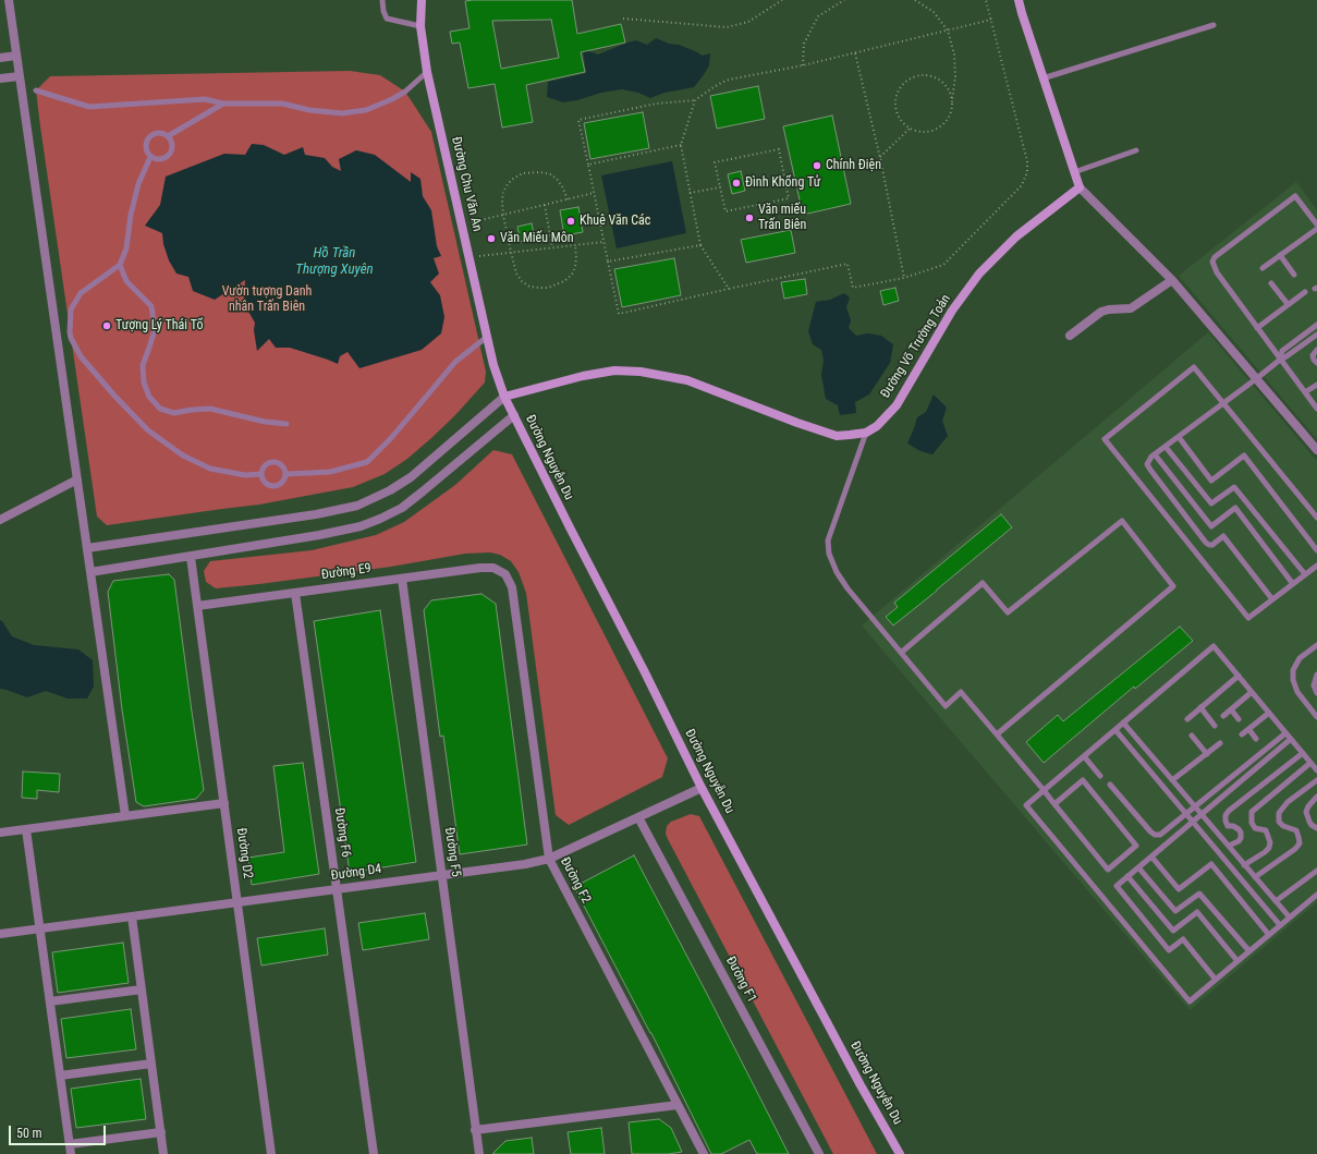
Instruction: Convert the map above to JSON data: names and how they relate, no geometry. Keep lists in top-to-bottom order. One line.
{"streets":{"main road":["Đường Chu Văn An","Đường Võ Trường Toản","Đường Nguyễn Du"],"street":["Đường E9","Đường F6","Đường F5","Đường D2","Đường D4","Đường F2","Đường F1"]},"crossings":[["Đường Chu Văn An","Đường Nguyễn Du"],["Đường Nguyễn Du","Đường D4"],["Đường E9","Đường F6"],["Đường E9","Đường F5"],["Đường E9","Đường D2"],["Đường E9","Đường F2"],["Đường F6","Đường D4"],["Đường F5","Đường D4"],["Đường D2","Đường D4"],["Đường D4","Đường F2"],["Đường D4","Đường F1"]],"water":["Hồ Trần Thượng Xuyên"],"parks":["Vườn tượng Danh nhân Trấn Biên"],"places":["Chính Điện","Đình Khổng Tử","Văn miếu Trấn Biên","Khuê Văn Các","Văn Miếu Môn","Tượng Lý Thái Tổ"],"scale_bar":"50 m"}
